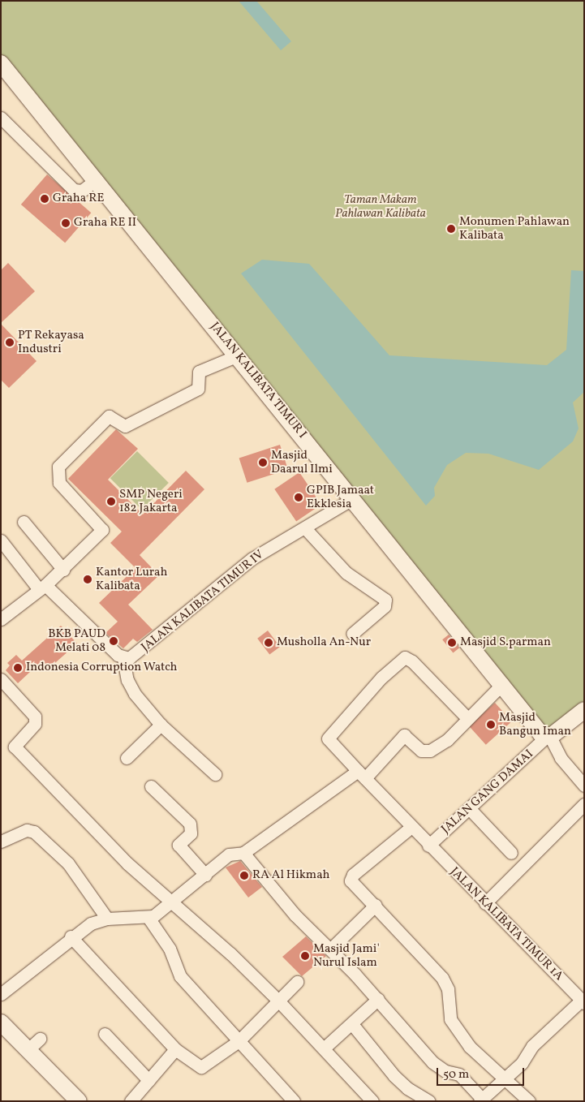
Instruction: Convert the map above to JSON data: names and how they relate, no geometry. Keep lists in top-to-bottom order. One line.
{"streets":{"street":["JALAN KALIBATA TIMUR I","JALAN KALIBATA TIMUR IV","JALAN GANG DAMAI","JALAN KALIBATA TIMUR 1A"]},"crossings":[["JALAN KALIBATA TIMUR I","JALAN KALIBATA TIMUR IV"],["JALAN KALIBATA TIMUR I","JALAN GANG DAMAI"],["JALAN GANG DAMAI","JALAN KALIBATA TIMUR 1A"]],"parks":["Taman Makam Pahlawan Kalibata"],"places":["Graha RE","Graha RE II","Monumen Pahlawan Kalibata","PT Rekayasa Industri","Masjid Daarul Ilmi","GPIB Jamaat Ekklesia","SMP Negeri 182 Jakarta","Kantor Lurah Kalibata","BKB PAUD Melati 08","Musholla An-Nur","Masjid S.parman","Indonesia Corruption Watch","Masjid Bangun Iman","RA Al Hikmah","Masjid Jami' Nurul Islam"],"scale_bar":"50 m"}
